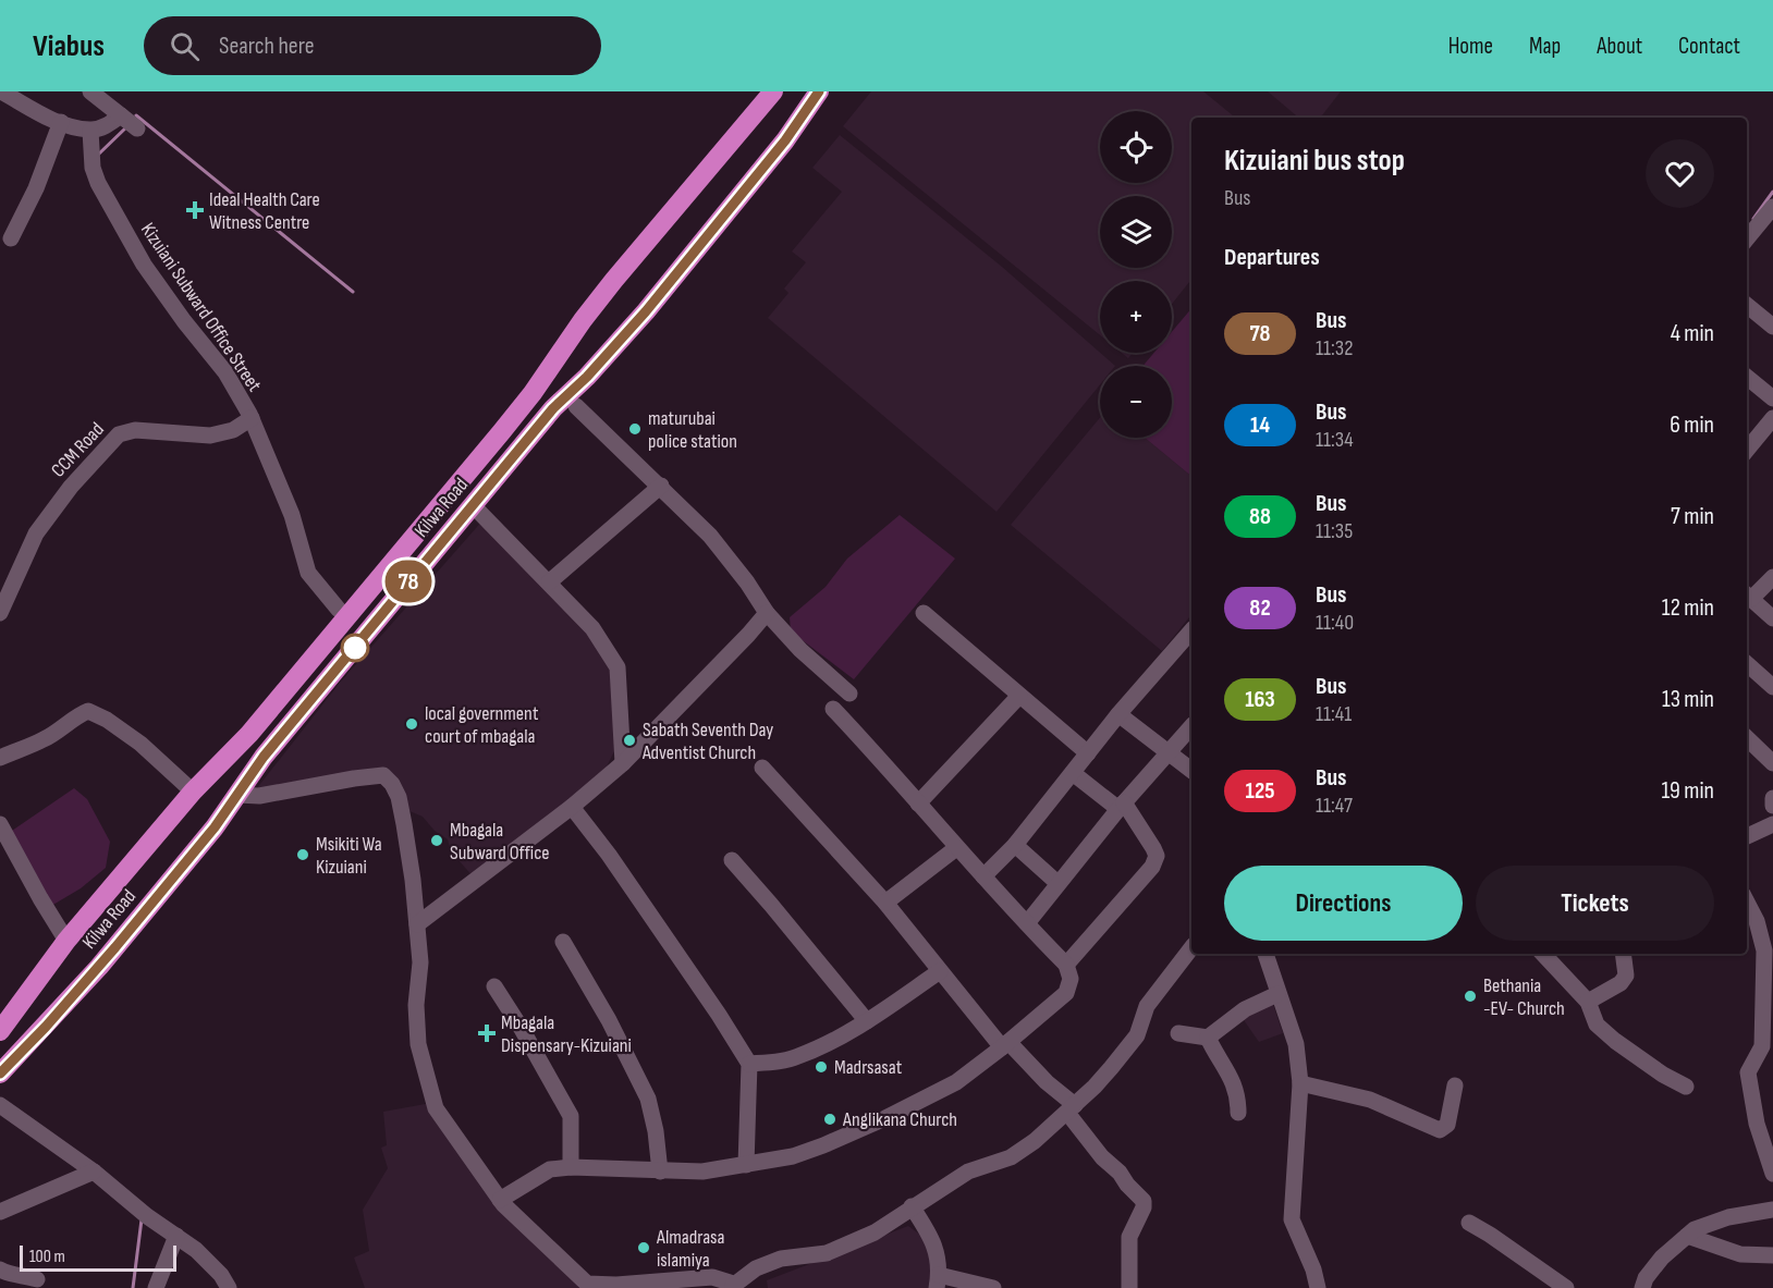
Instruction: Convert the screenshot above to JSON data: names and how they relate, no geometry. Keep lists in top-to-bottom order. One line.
{"streets":{"highway":["Kilwa Road"],"street":["Kizuiani Subward Office Street","CCM Road"]},"crossings":[["Kizuiani Subward Office Street","CCM Road"]],"places":{"health":["Ideal Health Care Witness Centre","Mbagala Dispensary-Kizuiani"],"other":["maturubai police station","local government court of mbagala","Sabath Seventh Day Adventist Church","Mbagala Subward Office","Msikiti Wa Kizuiani","Bethania -EV- Church","Madrsasat","Anglikana Church","Almadrasa islamiya"]},"lines":["bus line 78"],"scale_bar":"100 m","page":{"header":"Viabus","search":"Search here","nav":["Home","Map","About","Contact"],"on_map":"78","map_buttons":["+","−"],"heading":[["Kizuiani bus stop","Bus"],"Departures"],"list":[{"mark":"78","name":"Bus","note":"11:32","value":"4 min"},{"mark":"14","name":"Bus","note":"11:34","value":"6 min"},{"mark":"88","name":"Bus","note":"11:35","value":"7 min"},{"mark":"82","name":"Bus","note":"11:40","value":"12 min"},{"mark":"163","name":"Bus","note":"11:41","value":"13 min"},{"mark":"125","name":"Bus","note":"11:47","value":"19 min"}],"buttons":["Directions","Tickets"],"scale":"100 m"}}
